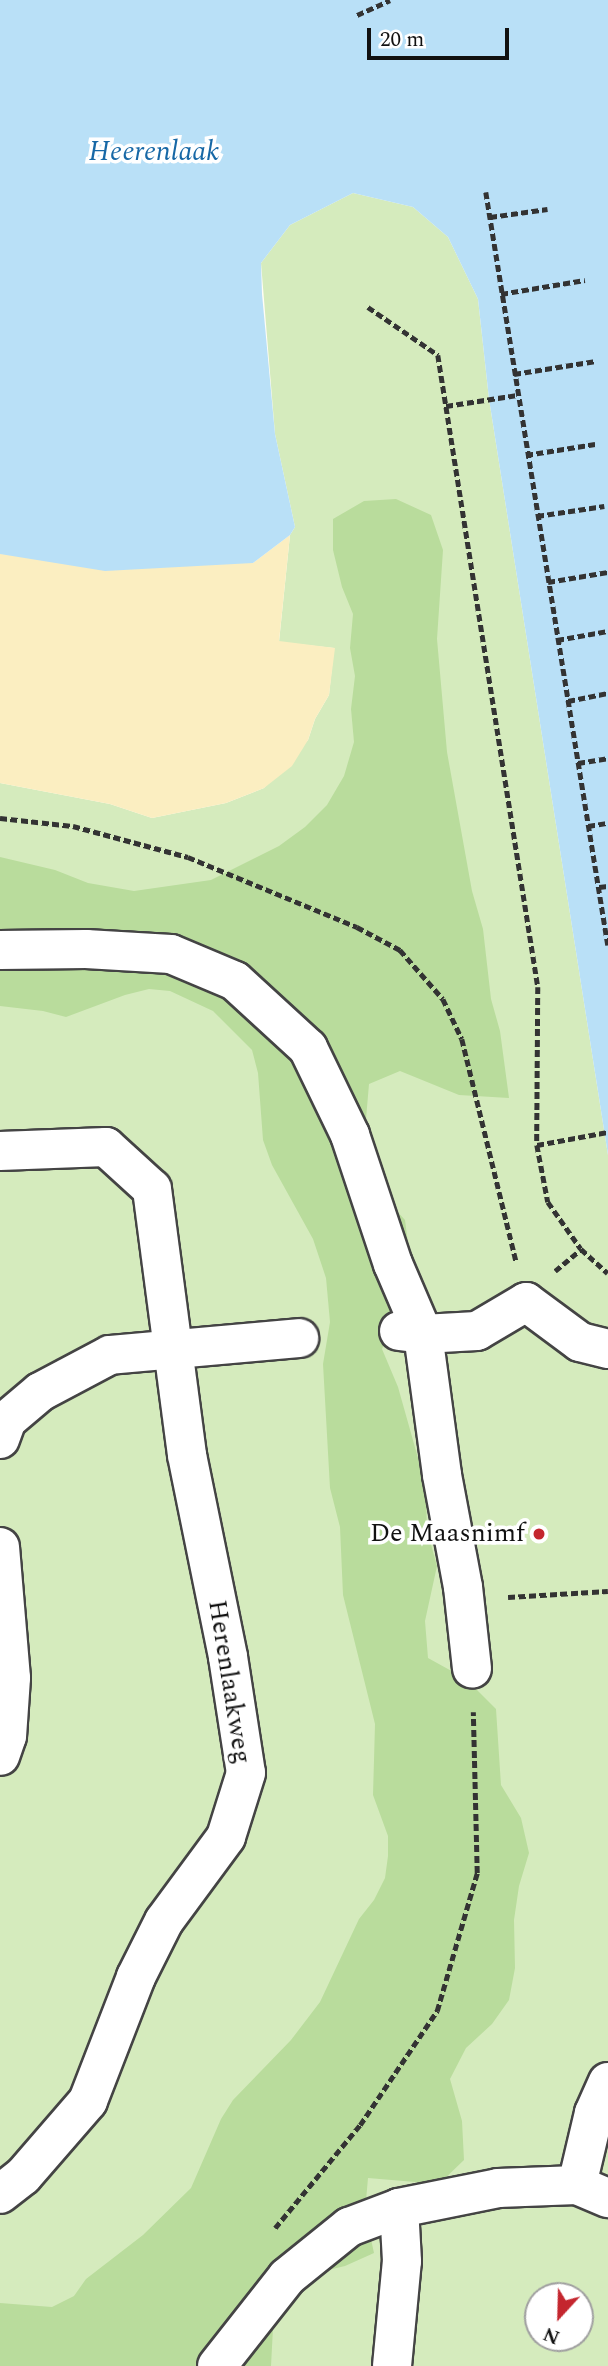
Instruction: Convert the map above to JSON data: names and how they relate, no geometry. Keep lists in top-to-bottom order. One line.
{"streets":{"lane":["Herenlaakweg"]},"water":["Heerenlaak"],"places":["De Maasnimf"],"scale_bar":"20 m","north":"bottom"}
